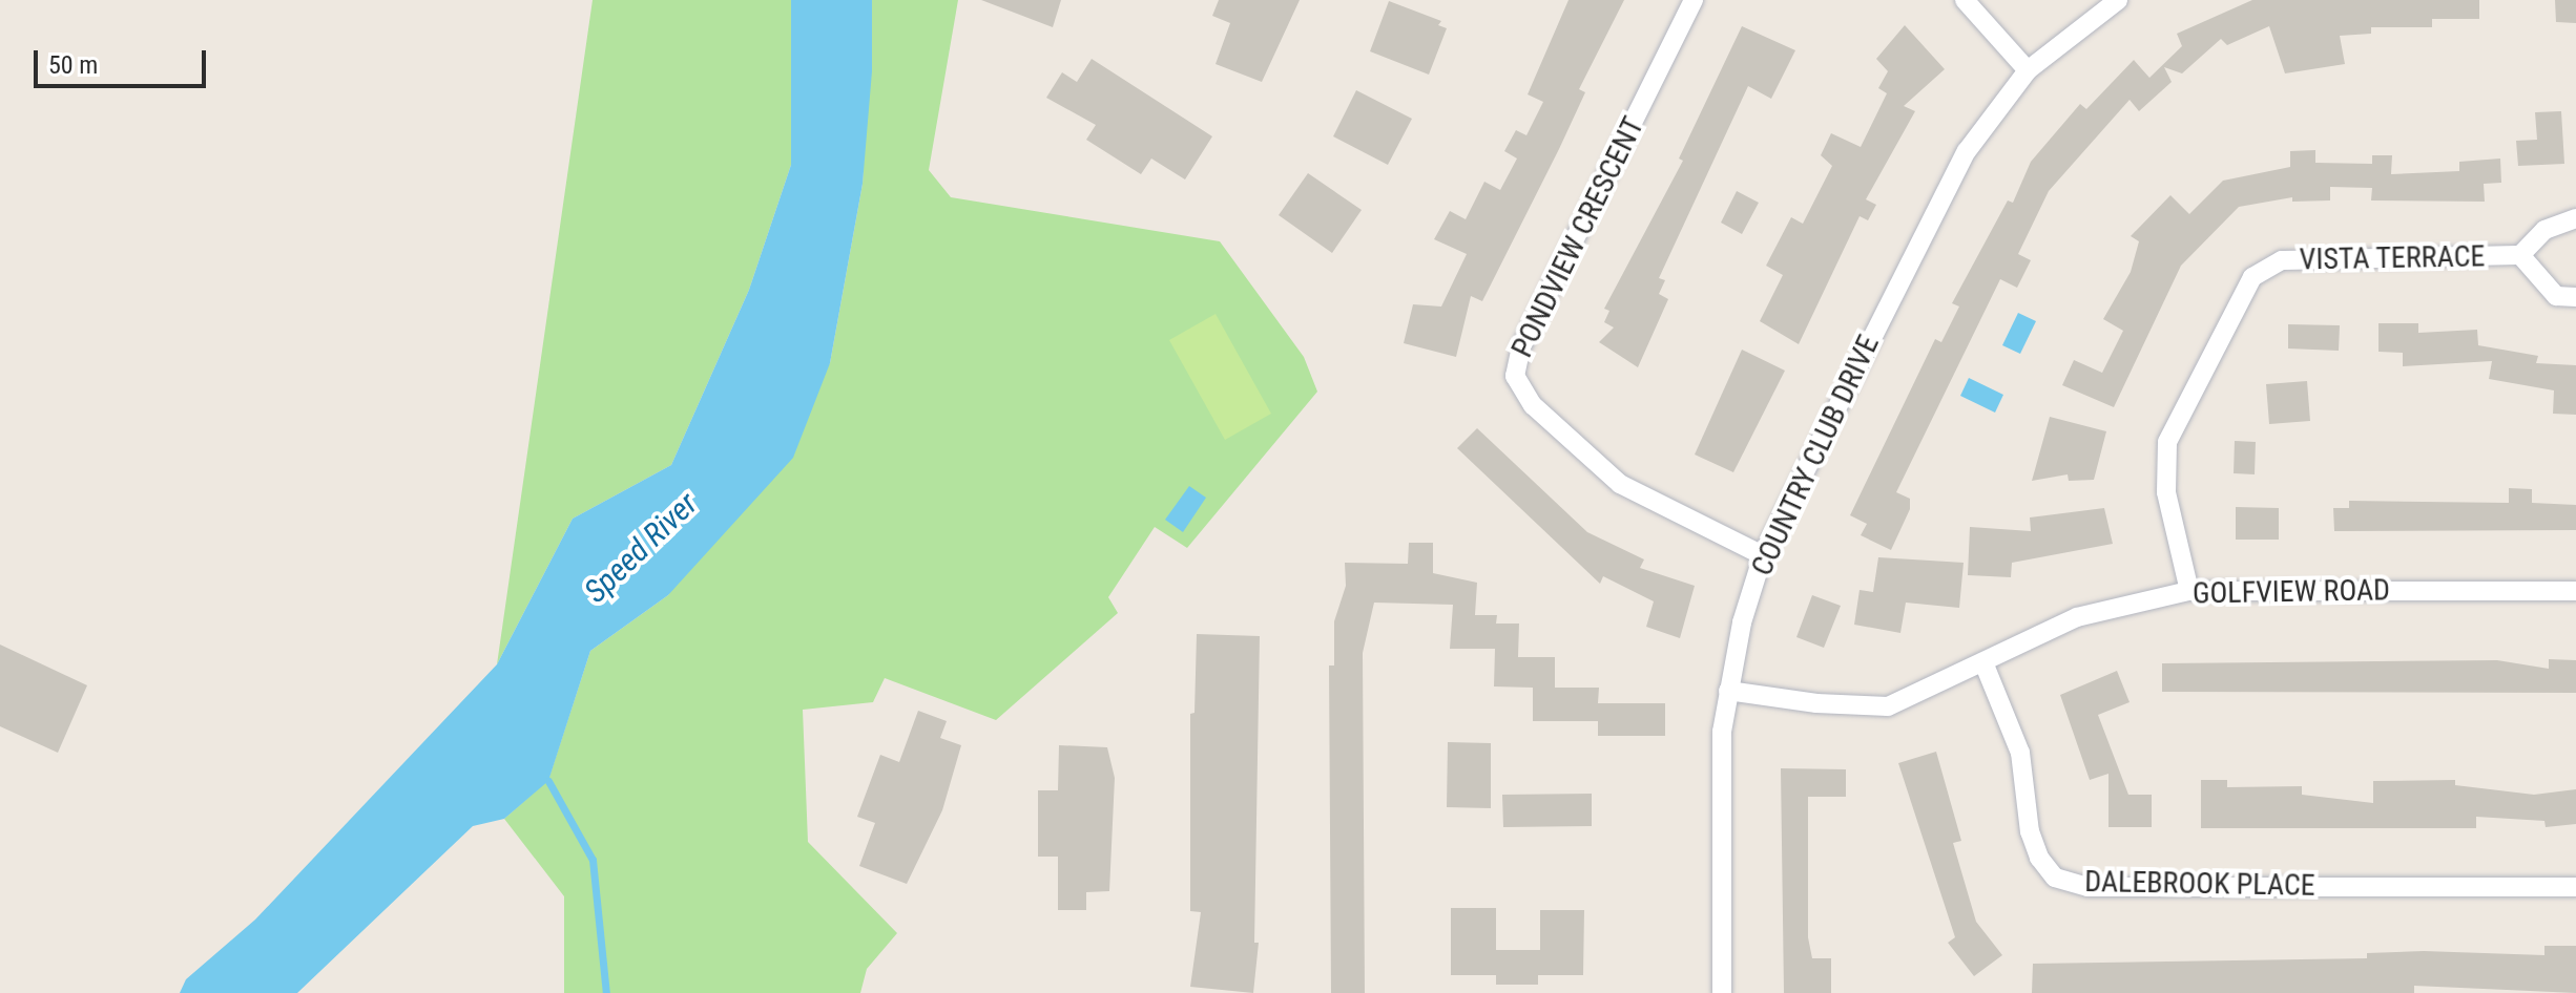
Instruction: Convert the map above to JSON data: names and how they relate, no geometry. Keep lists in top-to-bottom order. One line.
{"streets":{"street":["PONDVIEW CRESCENT","VISTA TERRACE","COUNTRY CLUB DRIVE","GOLFVIEW ROAD","DALEBROOK PLACE"]},"crossings":[["PONDVIEW CRESCENT","COUNTRY CLUB DRIVE"],["VISTA TERRACE","GOLFVIEW ROAD"],["COUNTRY CLUB DRIVE","GOLFVIEW ROAD"],["GOLFVIEW ROAD","DALEBROOK PLACE"]],"water":["Speed River"],"scale_bar":"50 m"}
